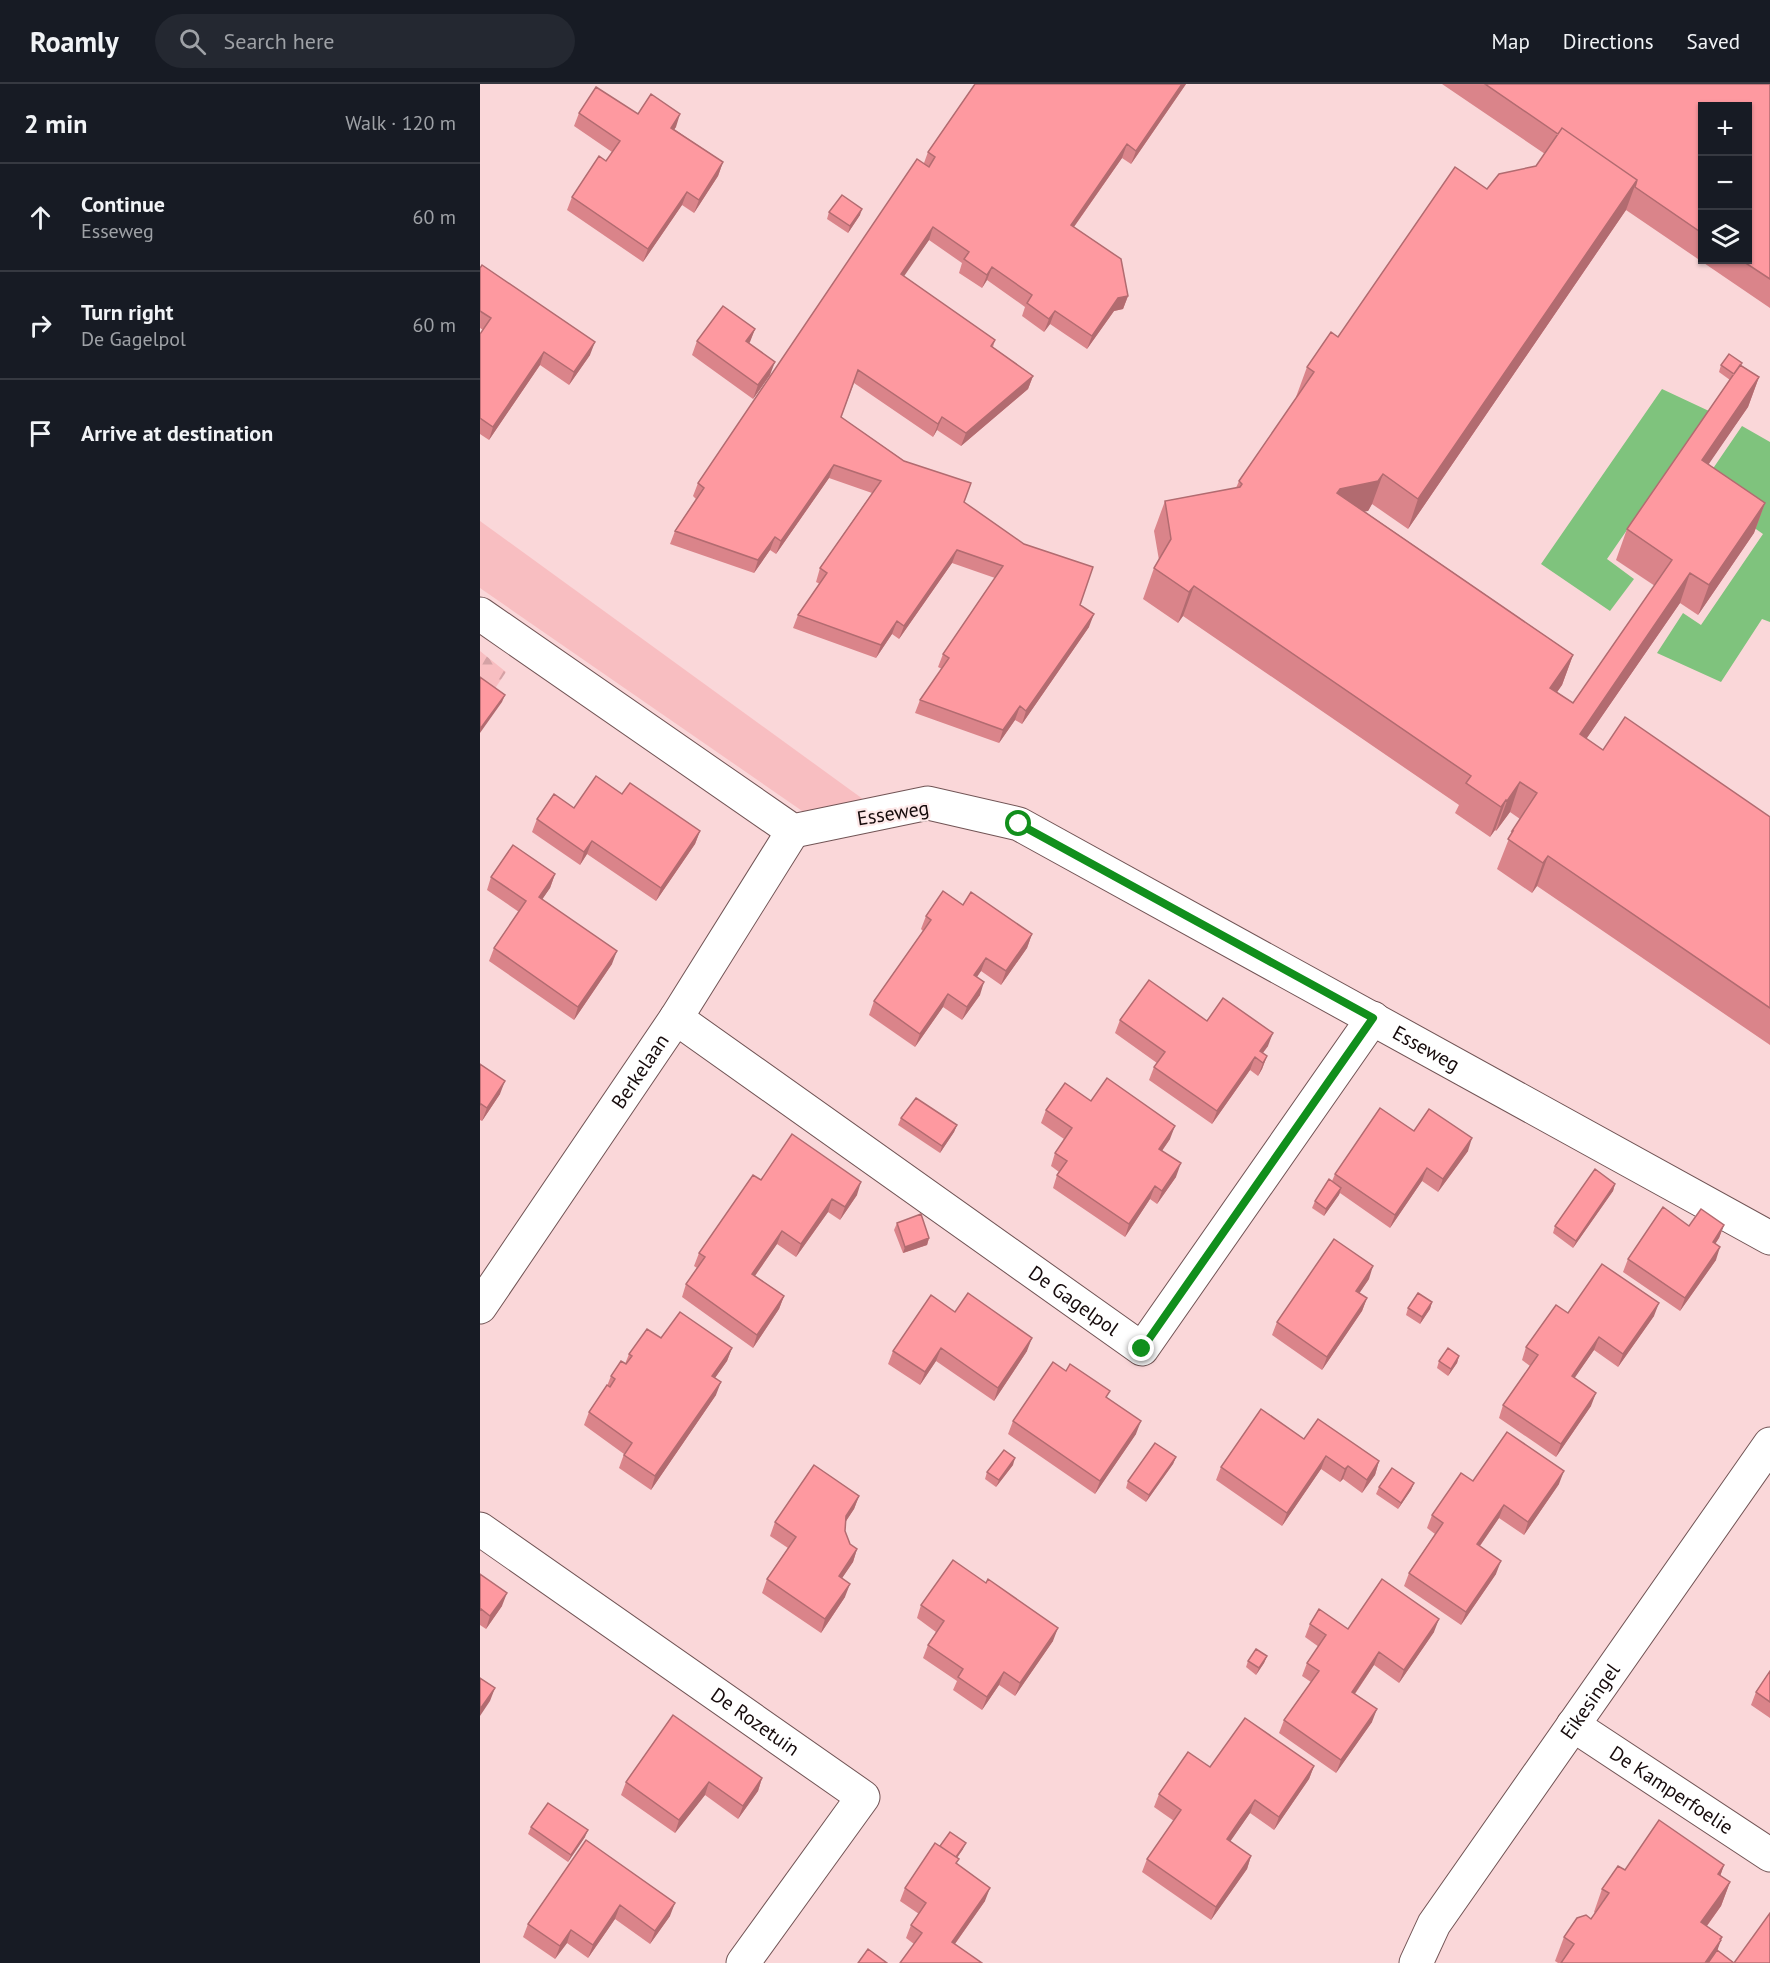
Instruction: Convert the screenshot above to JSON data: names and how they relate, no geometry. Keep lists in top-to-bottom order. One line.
{"streets":{"street":["Esseweg","Berkelaan","De Gagelpol","Eikesingel","De Rozetuin","De Kamperfoelie"]},"crossings":[["Esseweg","Berkelaan"],["Esseweg","De Gagelpol"],["Berkelaan","De Gagelpol"],["Eikesingel","De Kamperfoelie"]],"page":{"header":"Roamly","search":"Search here","nav":["Map","Directions","Saved"],"heading":["2 min","Walk · 120 m"],"map_buttons":["+","−"],"list":[["Continue","Esseweg","60 m"],["Turn right","De Gagelpol","60 m"],"Arrive at destination"]}}
